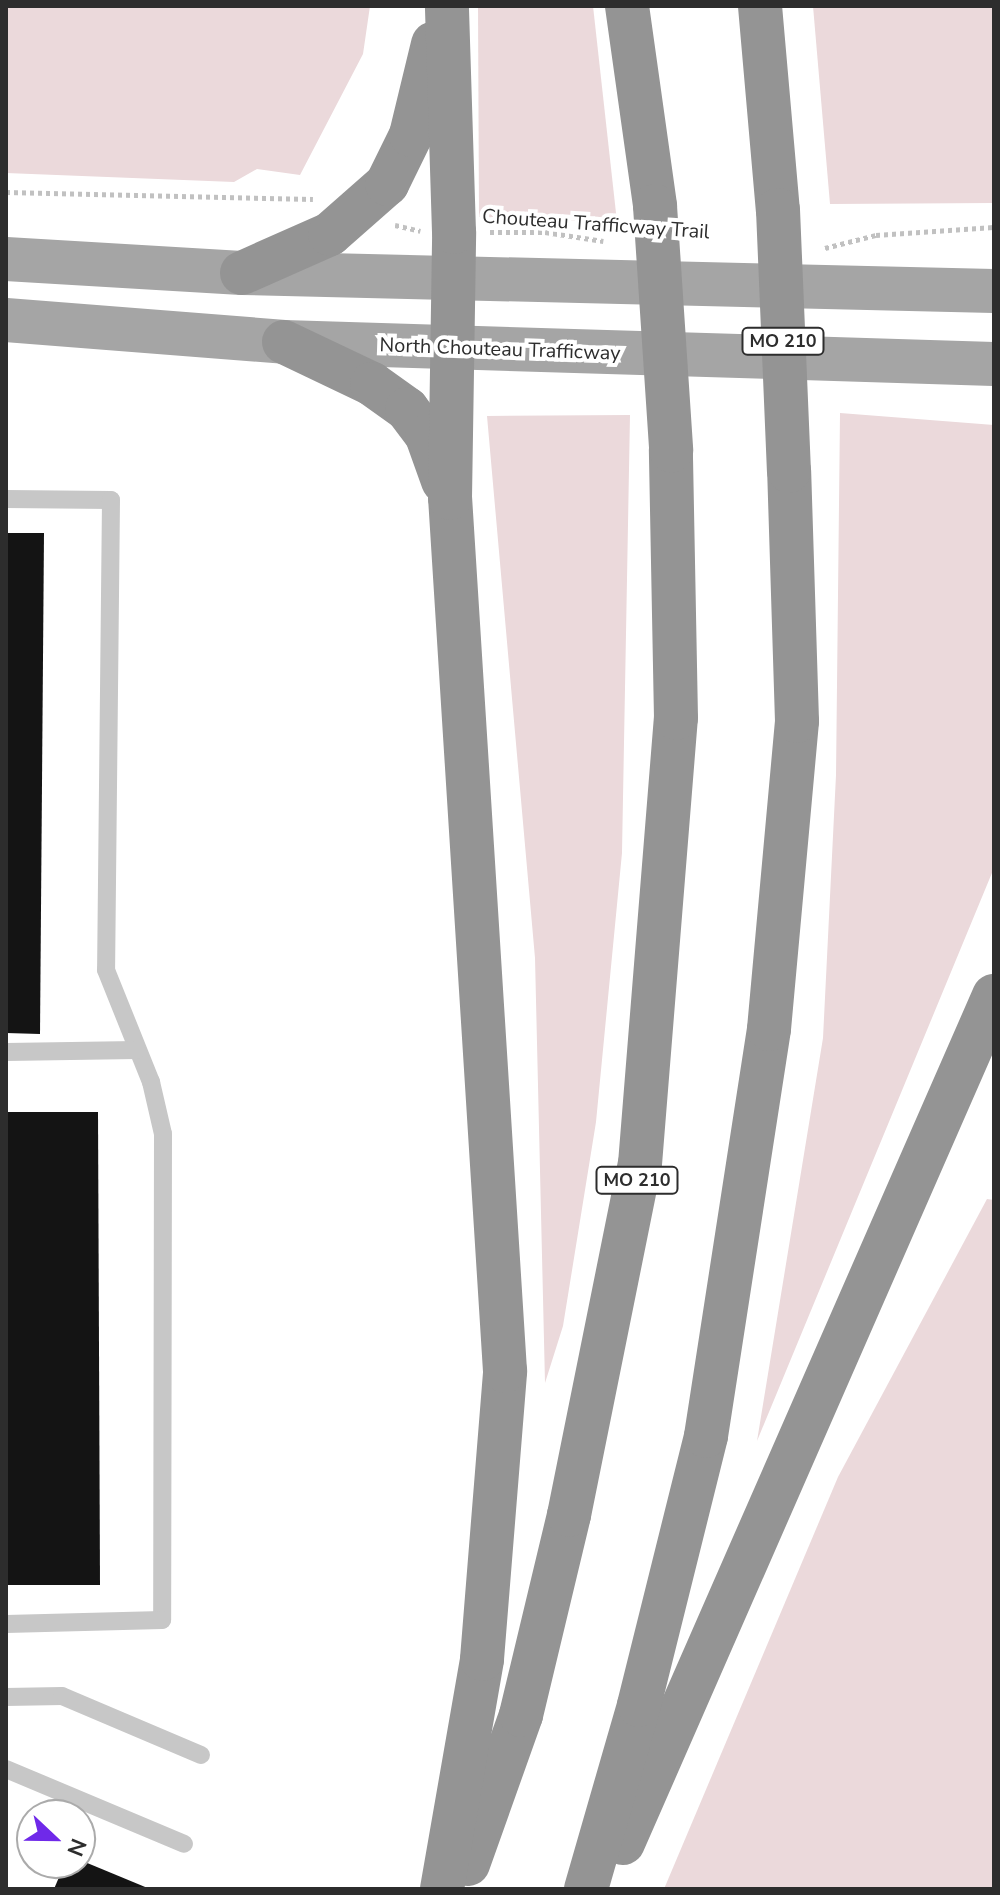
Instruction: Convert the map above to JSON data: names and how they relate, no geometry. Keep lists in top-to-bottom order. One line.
{"streets":{"highway":["MO 210"],"main road":["North Chouteau Trafficway"],"path":["Chouteau Trafficway Trail"]},"north":"right"}
